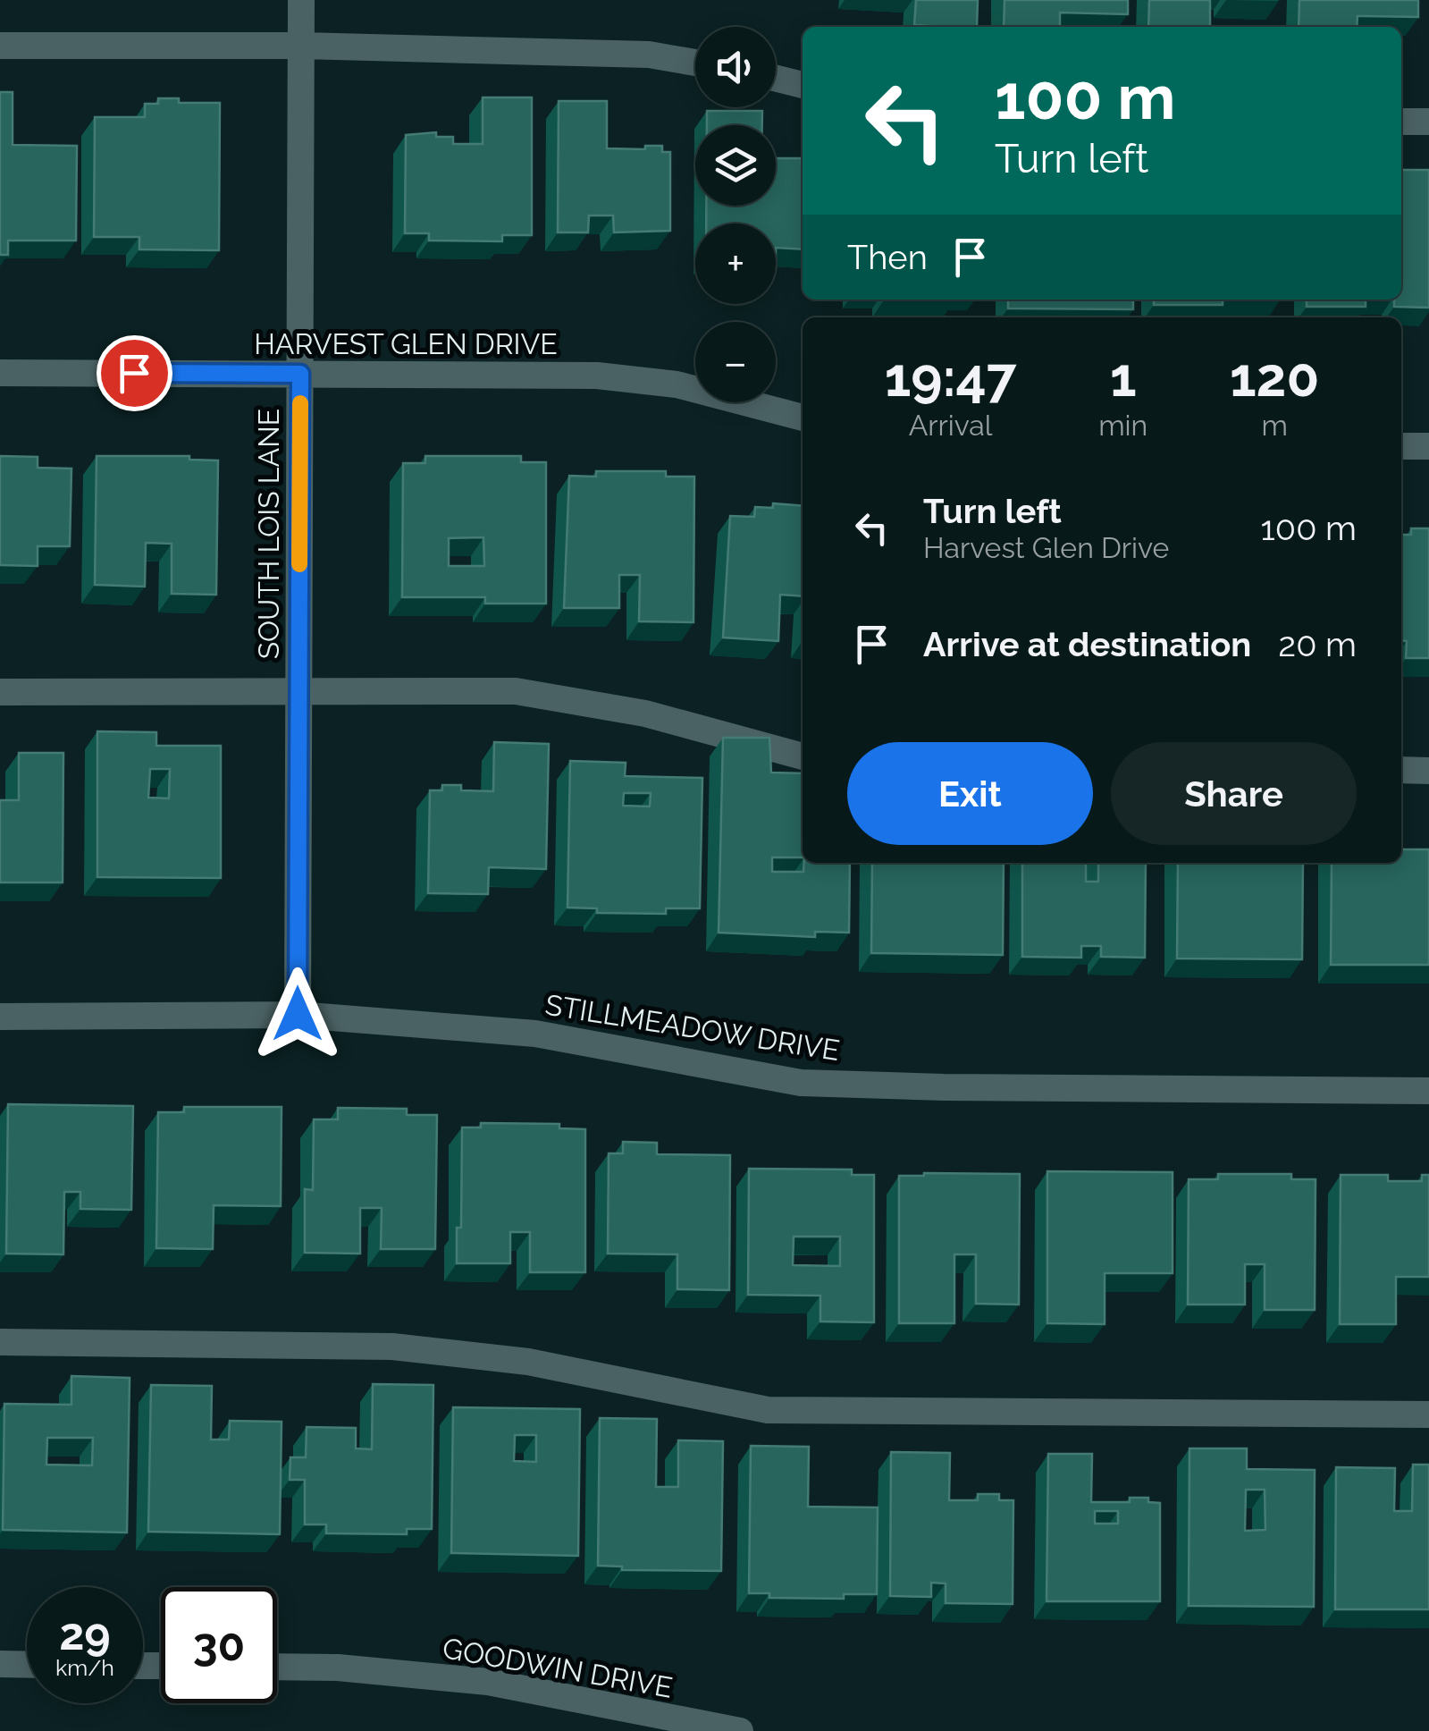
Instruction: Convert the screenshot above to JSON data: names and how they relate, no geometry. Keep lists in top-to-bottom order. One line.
{"streets":{"street":["HARVEST GLEN DRIVE","SOUTH LOIS LANE","STILLMEADOW DRIVE","GOODWIN DRIVE"]},"crossings":[["HARVEST GLEN DRIVE","SOUTH LOIS LANE"],["SOUTH LOIS LANE","STILLMEADOW DRIVE"]],"page":{"map_buttons":["+","−"],"turn":["100 m","Turn left"],"then":"Then","eta":["19:47","Arrival","1","min","120","m"],"list":[{"name":"Turn left","note":"Harvest Glen Drive","value":"100 m"},{"name":"Arrive at destination","value":"20 m"}],"buttons":["Exit","Share"],"speed":"29 km/h","limit":"30"}}
